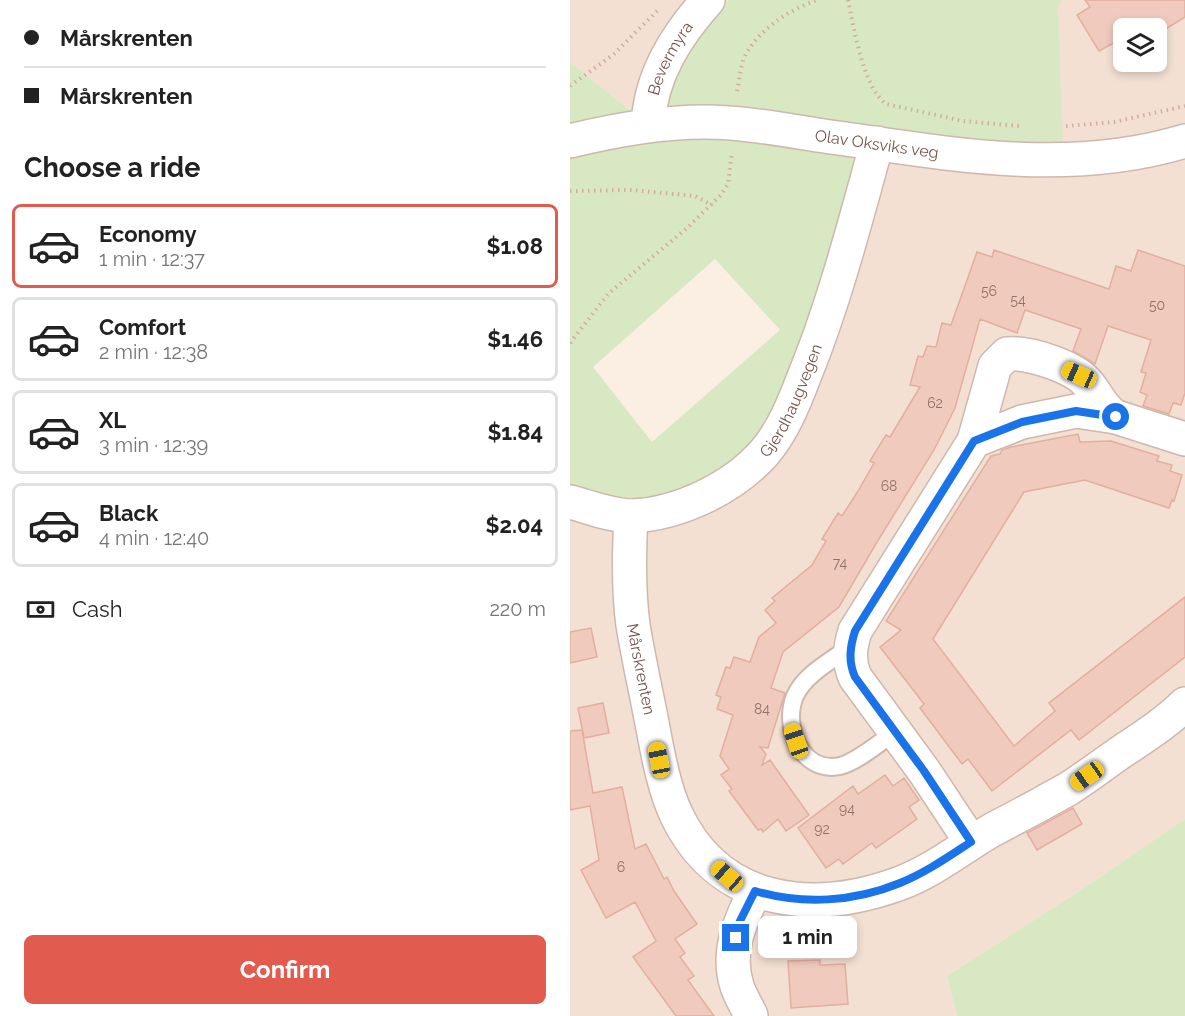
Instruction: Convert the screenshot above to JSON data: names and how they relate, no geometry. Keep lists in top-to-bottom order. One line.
{"streets":{"street":["Bevermyra","Olav Oksviks veg","Gjerdhaugvegen","Mårskrenten"]},"crossings":[["Bevermyra","Olav Oksviks veg"],["Olav Oksviks veg","Gjerdhaugvegen"],["Gjerdhaugvegen","Mårskrenten"]],"house_numbers":["56","54","50","62","68","74","84","94","92","6"],"page":{"banner":["Mårskrenten","Mårskrenten"],"heading":"Choose a ride","list":[{"name":"Economy","note":"1 min · 12:37","value":"$1.08"},{"name":"Comfort","note":"2 min · 12:38","value":"$1.46"},{"name":"XL","note":"3 min · 12:39","value":"$1.84"},{"name":"Black","note":"4 min · 12:40","value":"$2.04"}],"pay":["Cash","220 m"],"bubble":"1 min","buttons":"Confirm"}}
